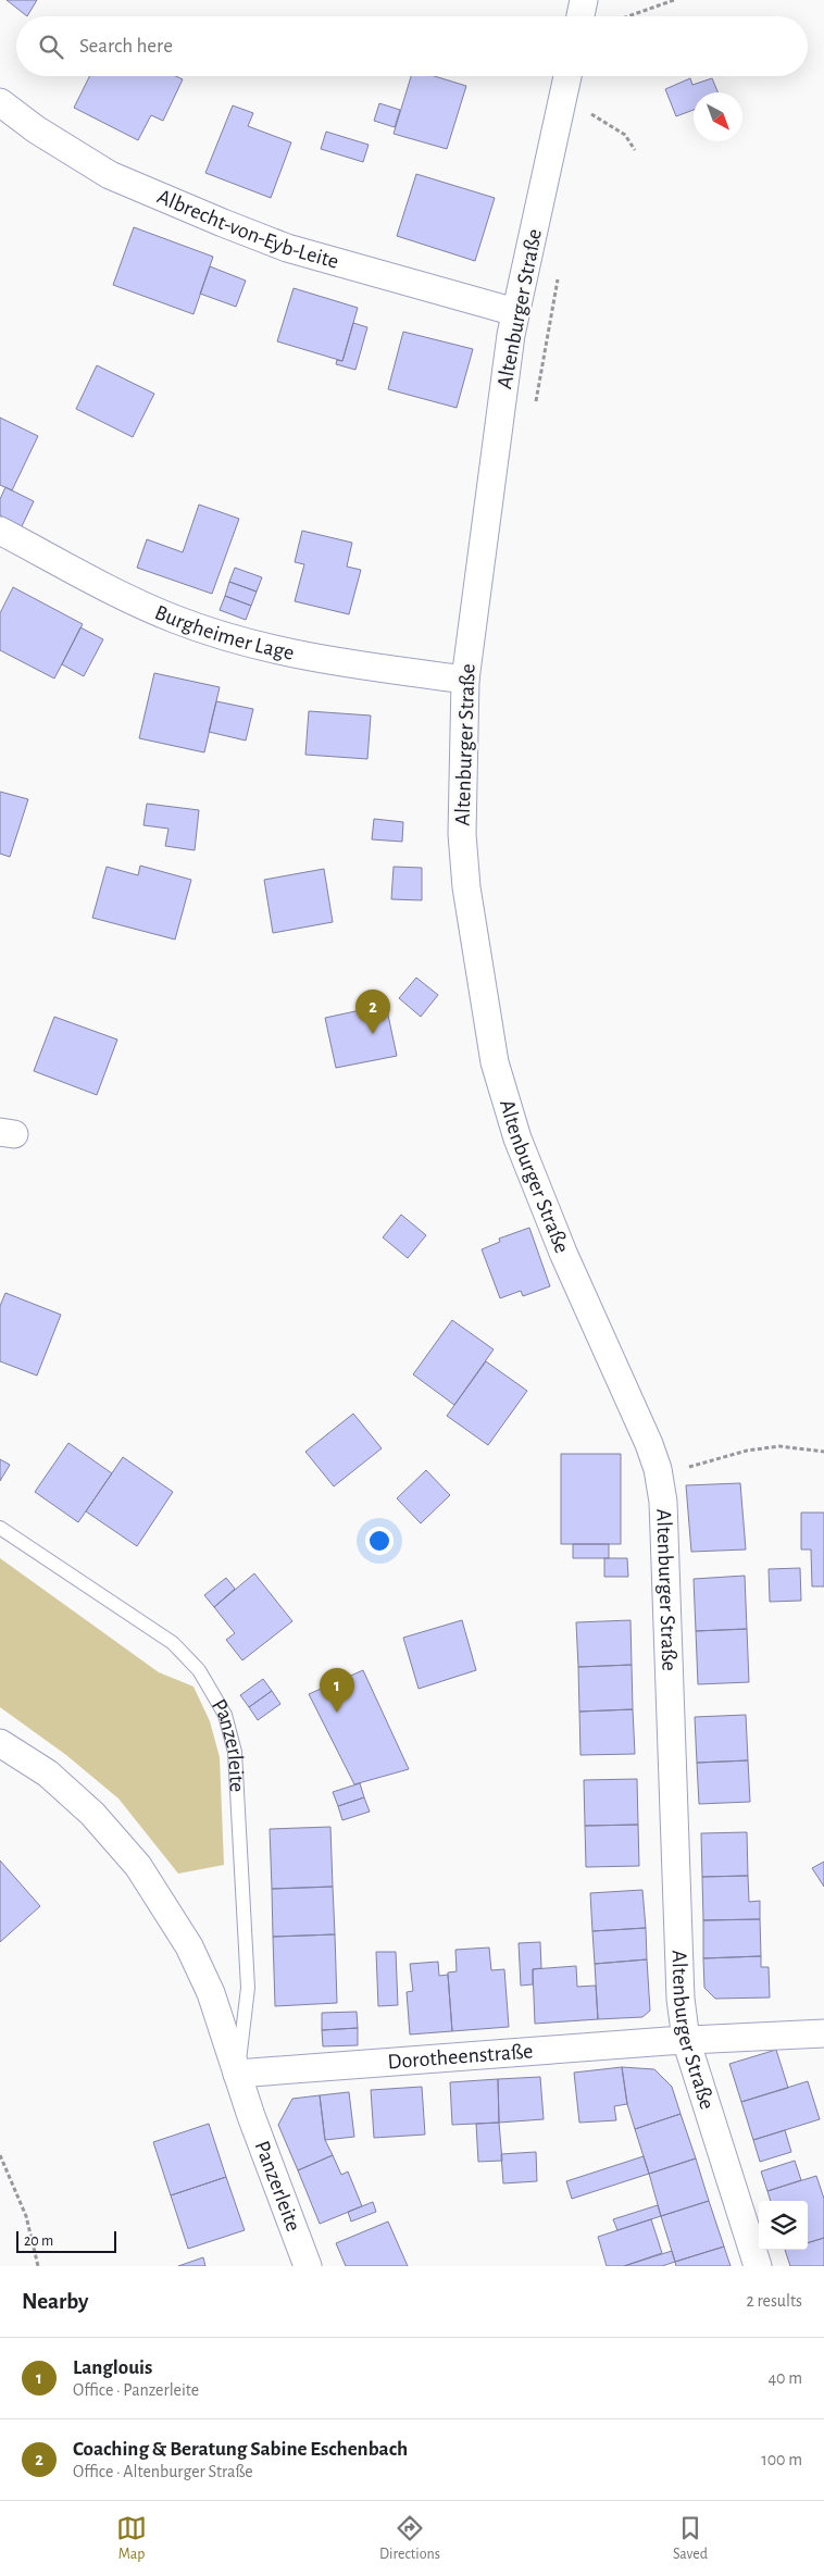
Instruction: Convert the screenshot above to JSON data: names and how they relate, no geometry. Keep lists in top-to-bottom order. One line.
{"streets":{"street":["Albrecht-von-Eyb-Leite","Altenburger Straße","Burgheimer Lage","Panzerleite","Dorotheenstraße"]},"crossings":[["Albrecht-von-Eyb-Leite","Altenburger Straße"],["Altenburger Straße","Burgheimer Lage"],["Altenburger Straße","Dorotheenstraße"],["Panzerleite","Dorotheenstraße"]],"scale_bar":"20 m","north":"bottom right","page":{"search":"Search here","pins":["2","1"],"scale":"20 m","heading":["Nearby","2 results"],"list":[{"mark":"1","name":"Langlouis","note":"Office · Panzerleite","value":"40 m"},{"mark":"2","name":"Coaching & Beratung Sabine Eschenbach","note":"Office · Altenburger Straße","value":"100 m"}],"nav":["Map","Directions","Saved"]}}
